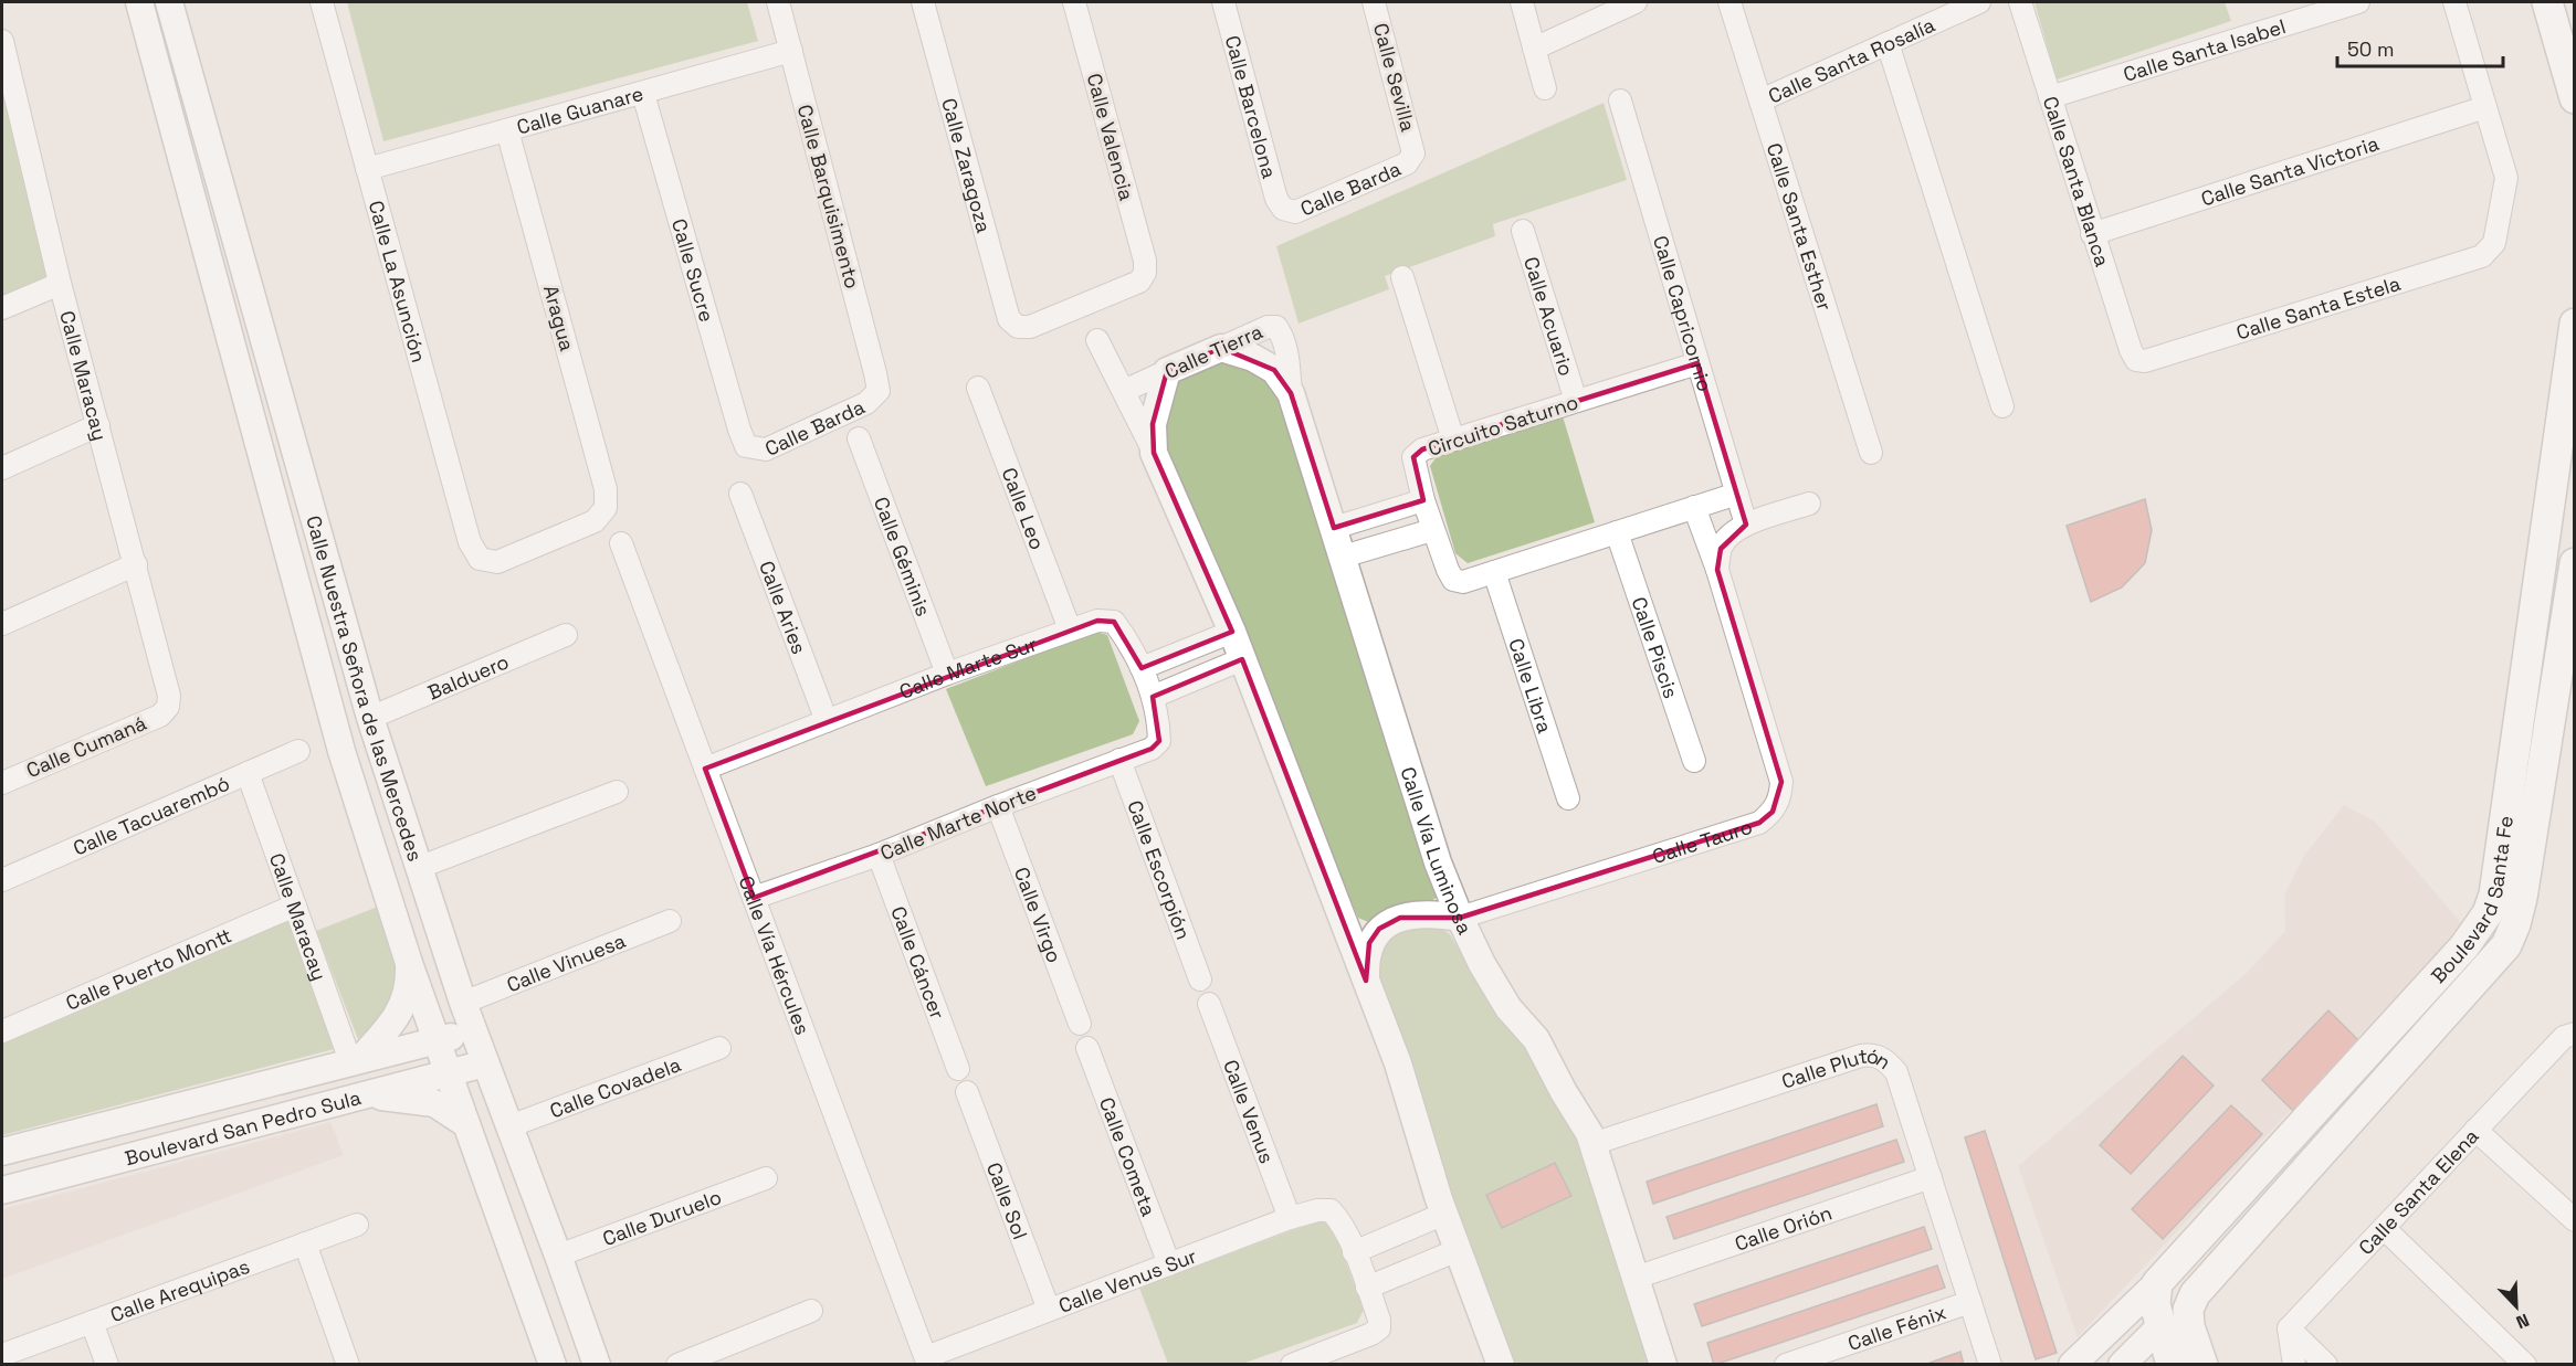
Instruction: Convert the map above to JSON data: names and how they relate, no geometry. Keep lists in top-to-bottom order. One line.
{"streets":{"main road":["Boulevard Santa Fe"],"street":["Calle Santa Isabel","Calle Santa Rosalía","Calle Sevilla","Calle Barcelona","Calle Guanare","Calle Valencia","Calle Zaragoza","Calle Santa Victoria","Calle Santa Blanca","Calle Barda","Calle Barquisimento","Calle Santa Esther","Calle Sucre","Calle La Asunción","Calle Santa Estela","Calle Capricornio","Calle Acuario","Aragua","Calle Tierra","Calle Maracay","Circuito Saturno","Calle Leo","Calle Géminis","Calle Aries","Calle Piscis","Calle Marte Sur","Balduero","Calle Libra","Calle Nuestra Señora de las Mercedes","Calle Cumaná","Calle Tacuarembó","Calle Marte Norte","Calle Tauro","Calle Vía Luminosa","Calle Escorpión","Calle Virgo","Calle Vía Hércules","Calle Vinuesa","Calle Cáncer","Calle Puerto Montt","Calle Plutón","Calle Covadela","Calle Venus","Boulevard San Pedro Sula","Calle Cometa","Calle Santa Elena","Calle Sol","Calle Duruelo","Calle Orión","Calle Venus Sur","Calle Arequipas","Calle Fénix"]},"crossings":[["Calle Santa Isabel","Calle Santa Blanca"],["Calle Santa Rosalía","Calle Santa Esther"],["Calle Sevilla","Calle Barda"],["Calle Barcelona","Calle Barda"],["Calle Guanare","Calle Barquisimento"],["Calle Guanare","Calle Sucre"],["Calle Guanare","Calle La Asunción"],["Calle Guanare","Aragua"],["Calle Valencia","Calle Zaragoza"],["Calle Santa Victoria","Calle Santa Blanca"],["Calle Santa Victoria","Calle Santa Estela"],["Calle Santa Blanca","Calle Santa Estela"],["Calle Barda","Calle Barquisimento"],["Calle Barda","Calle Sucre"],["Calle La Asunción","Aragua"],["Calle Capricornio","Circuito Saturno"],["Calle Acuario","Circuito Saturno"],["Calle Tierra","Calle Vía Luminosa"],["Calle Maracay","Calle Cumaná"],["Calle Maracay","Calle Tacuarembó"],["Calle Maracay","Calle Puerto Montt"],["Calle Maracay","Boulevard San Pedro Sula"],["Circuito Saturno","Calle Piscis"],["Circuito Saturno","Calle Libra"],["Circuito Saturno","Calle Tauro"],["Calle Leo","Calle Marte Sur"],["Calle Géminis","Calle Marte Sur"],["Calle Aries","Calle Marte Sur"],["Calle Marte Sur","Calle Marte Norte"],["Calle Marte Sur","Calle Vía Hércules"],["Balduero","Calle Nuestra Señora de las Mercedes"],["Calle Nuestra Señora de las Mercedes","Calle Vinuesa"],["Calle Nuestra Señora de las Mercedes","Calle Covadela"],["Calle Nuestra Señora de las Mercedes","Boulevard San Pedro Sula"],["Calle Nuestra Señora de las Mercedes","Calle Duruelo"],["Calle Marte Norte","Calle Escorpión"],["Calle Marte Norte","Calle Virgo"],["Calle Marte Norte","Calle Vía Hércules"],["Calle Marte Norte","Calle Cáncer"],["Calle Tauro","Calle Vía Luminosa"],["Calle Vía Luminosa","Calle Plutón"],["Calle Vía Luminosa","Calle Orión"],["Calle Vía Hércules","Calle Venus Sur"],["Calle Plutón","Calle Orión"],["Calle Plutón","Calle Fénix"],["Calle Venus","Calle Venus Sur"],["Calle Cometa","Calle Venus Sur"],["Calle Sol","Calle Venus Sur"]],"scale_bar":"50 m","north":"bottom right"}
